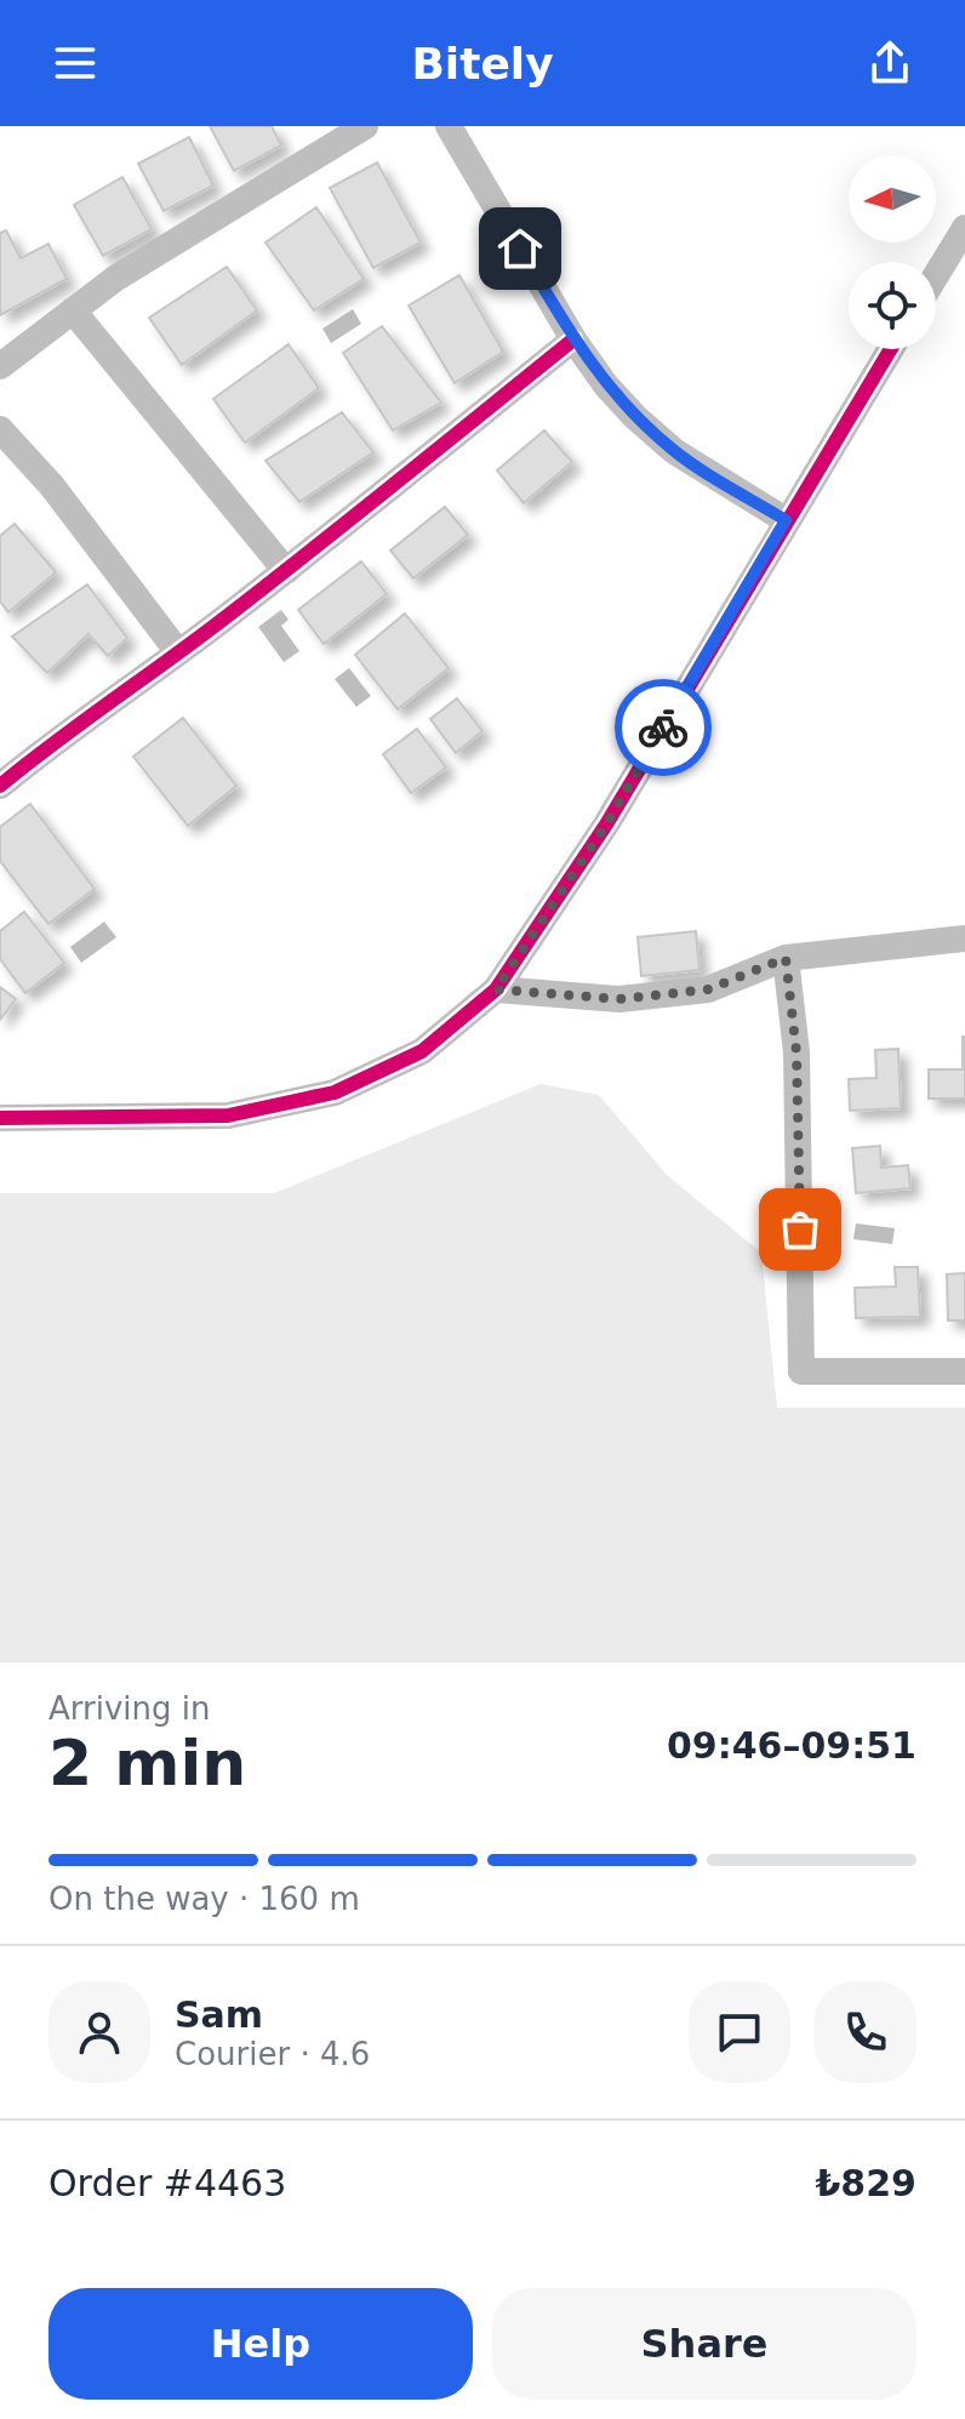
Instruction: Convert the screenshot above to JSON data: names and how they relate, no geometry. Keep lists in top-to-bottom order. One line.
{"north":"left","page":{"header":"Bitely","heading":["2 min","Arriving in","09:46–09:51"],"panel":["Sam","Courier · 4.6","Order #4463","₺829"],"bar":"On the way · 160 m","buttons":["Help","Share"]}}
